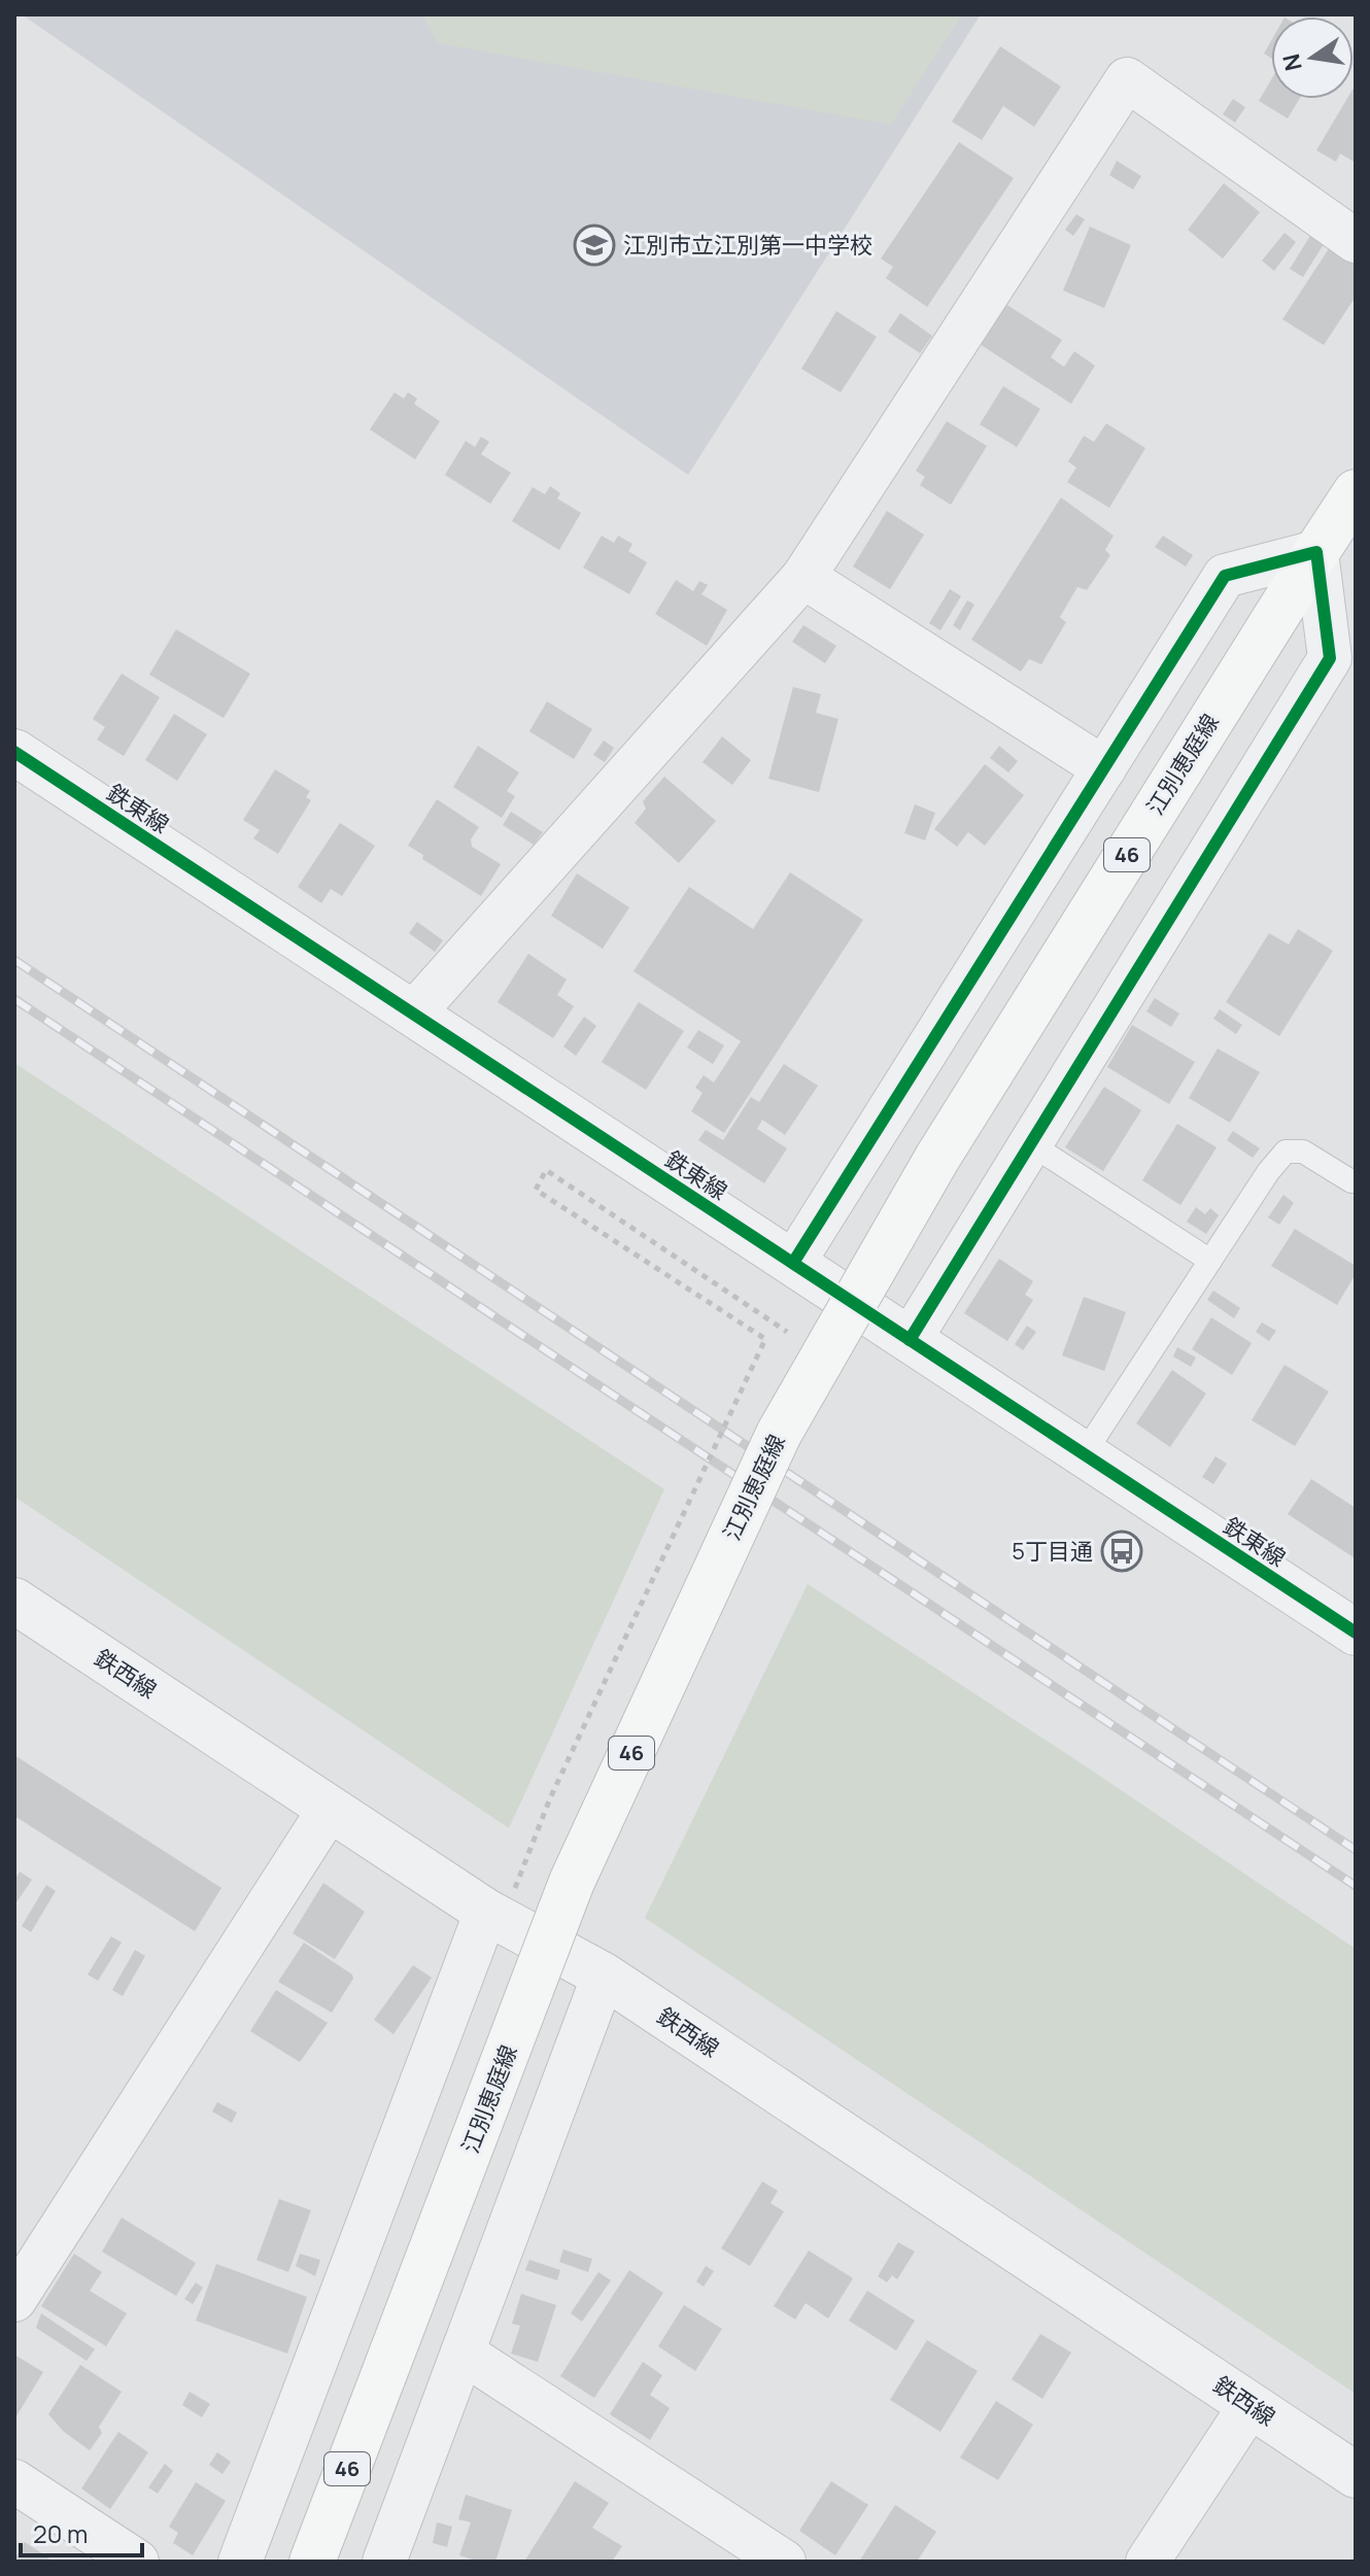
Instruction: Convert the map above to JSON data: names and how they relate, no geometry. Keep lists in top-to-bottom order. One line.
{"streets":{"main road":["江別恵庭線","46"],"street":["鉄東線","鉄西線"]},"places":{"school or university":["江別市立江別第一中学校"],"bus stop":["5丁目通"]},"scale_bar":"20 m","north":"left"}
